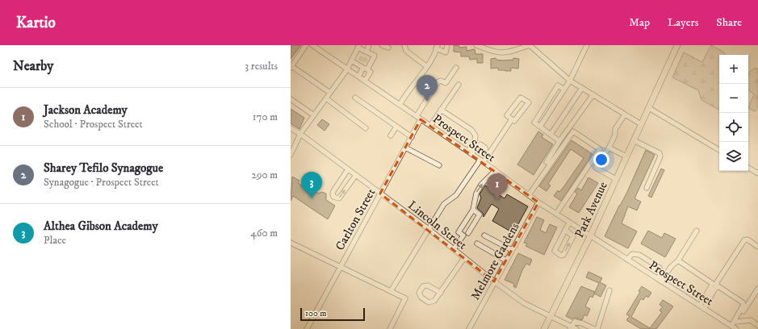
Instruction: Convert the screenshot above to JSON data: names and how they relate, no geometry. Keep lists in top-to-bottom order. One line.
{"streets":{"main road":["Park Avenue"],"street":["Prospect Street","Carlton Street","Lincoln Street","Melmore Gardens"]},"crossings":[["Prospect Street","Park Avenue"],["Prospect Street","Carlton Street"],["Prospect Street","Melmore Gardens"],["Park Avenue","Lincoln Street"],["Carlton Street","Lincoln Street"],["Lincoln Street","Melmore Gardens"]],"scale_bar":"100 m","page":{"header":"Kartio","nav":["Map","Layers","Share"],"heading":["Nearby","3 results"],"map_buttons":["+","−"],"pins":["2","3","1"],"list":[{"mark":"1","name":"Jackson Academy","note":"School · Prospect Street","value":"170 m"},{"mark":"2","name":"Sharey Tefilo Synagogue","note":"Synagogue · Prospect Street","value":"290 m"},{"mark":"3","name":"Althea Gibson Academy","note":"Place","value":"460 m"}],"scale":"100 m"}}
